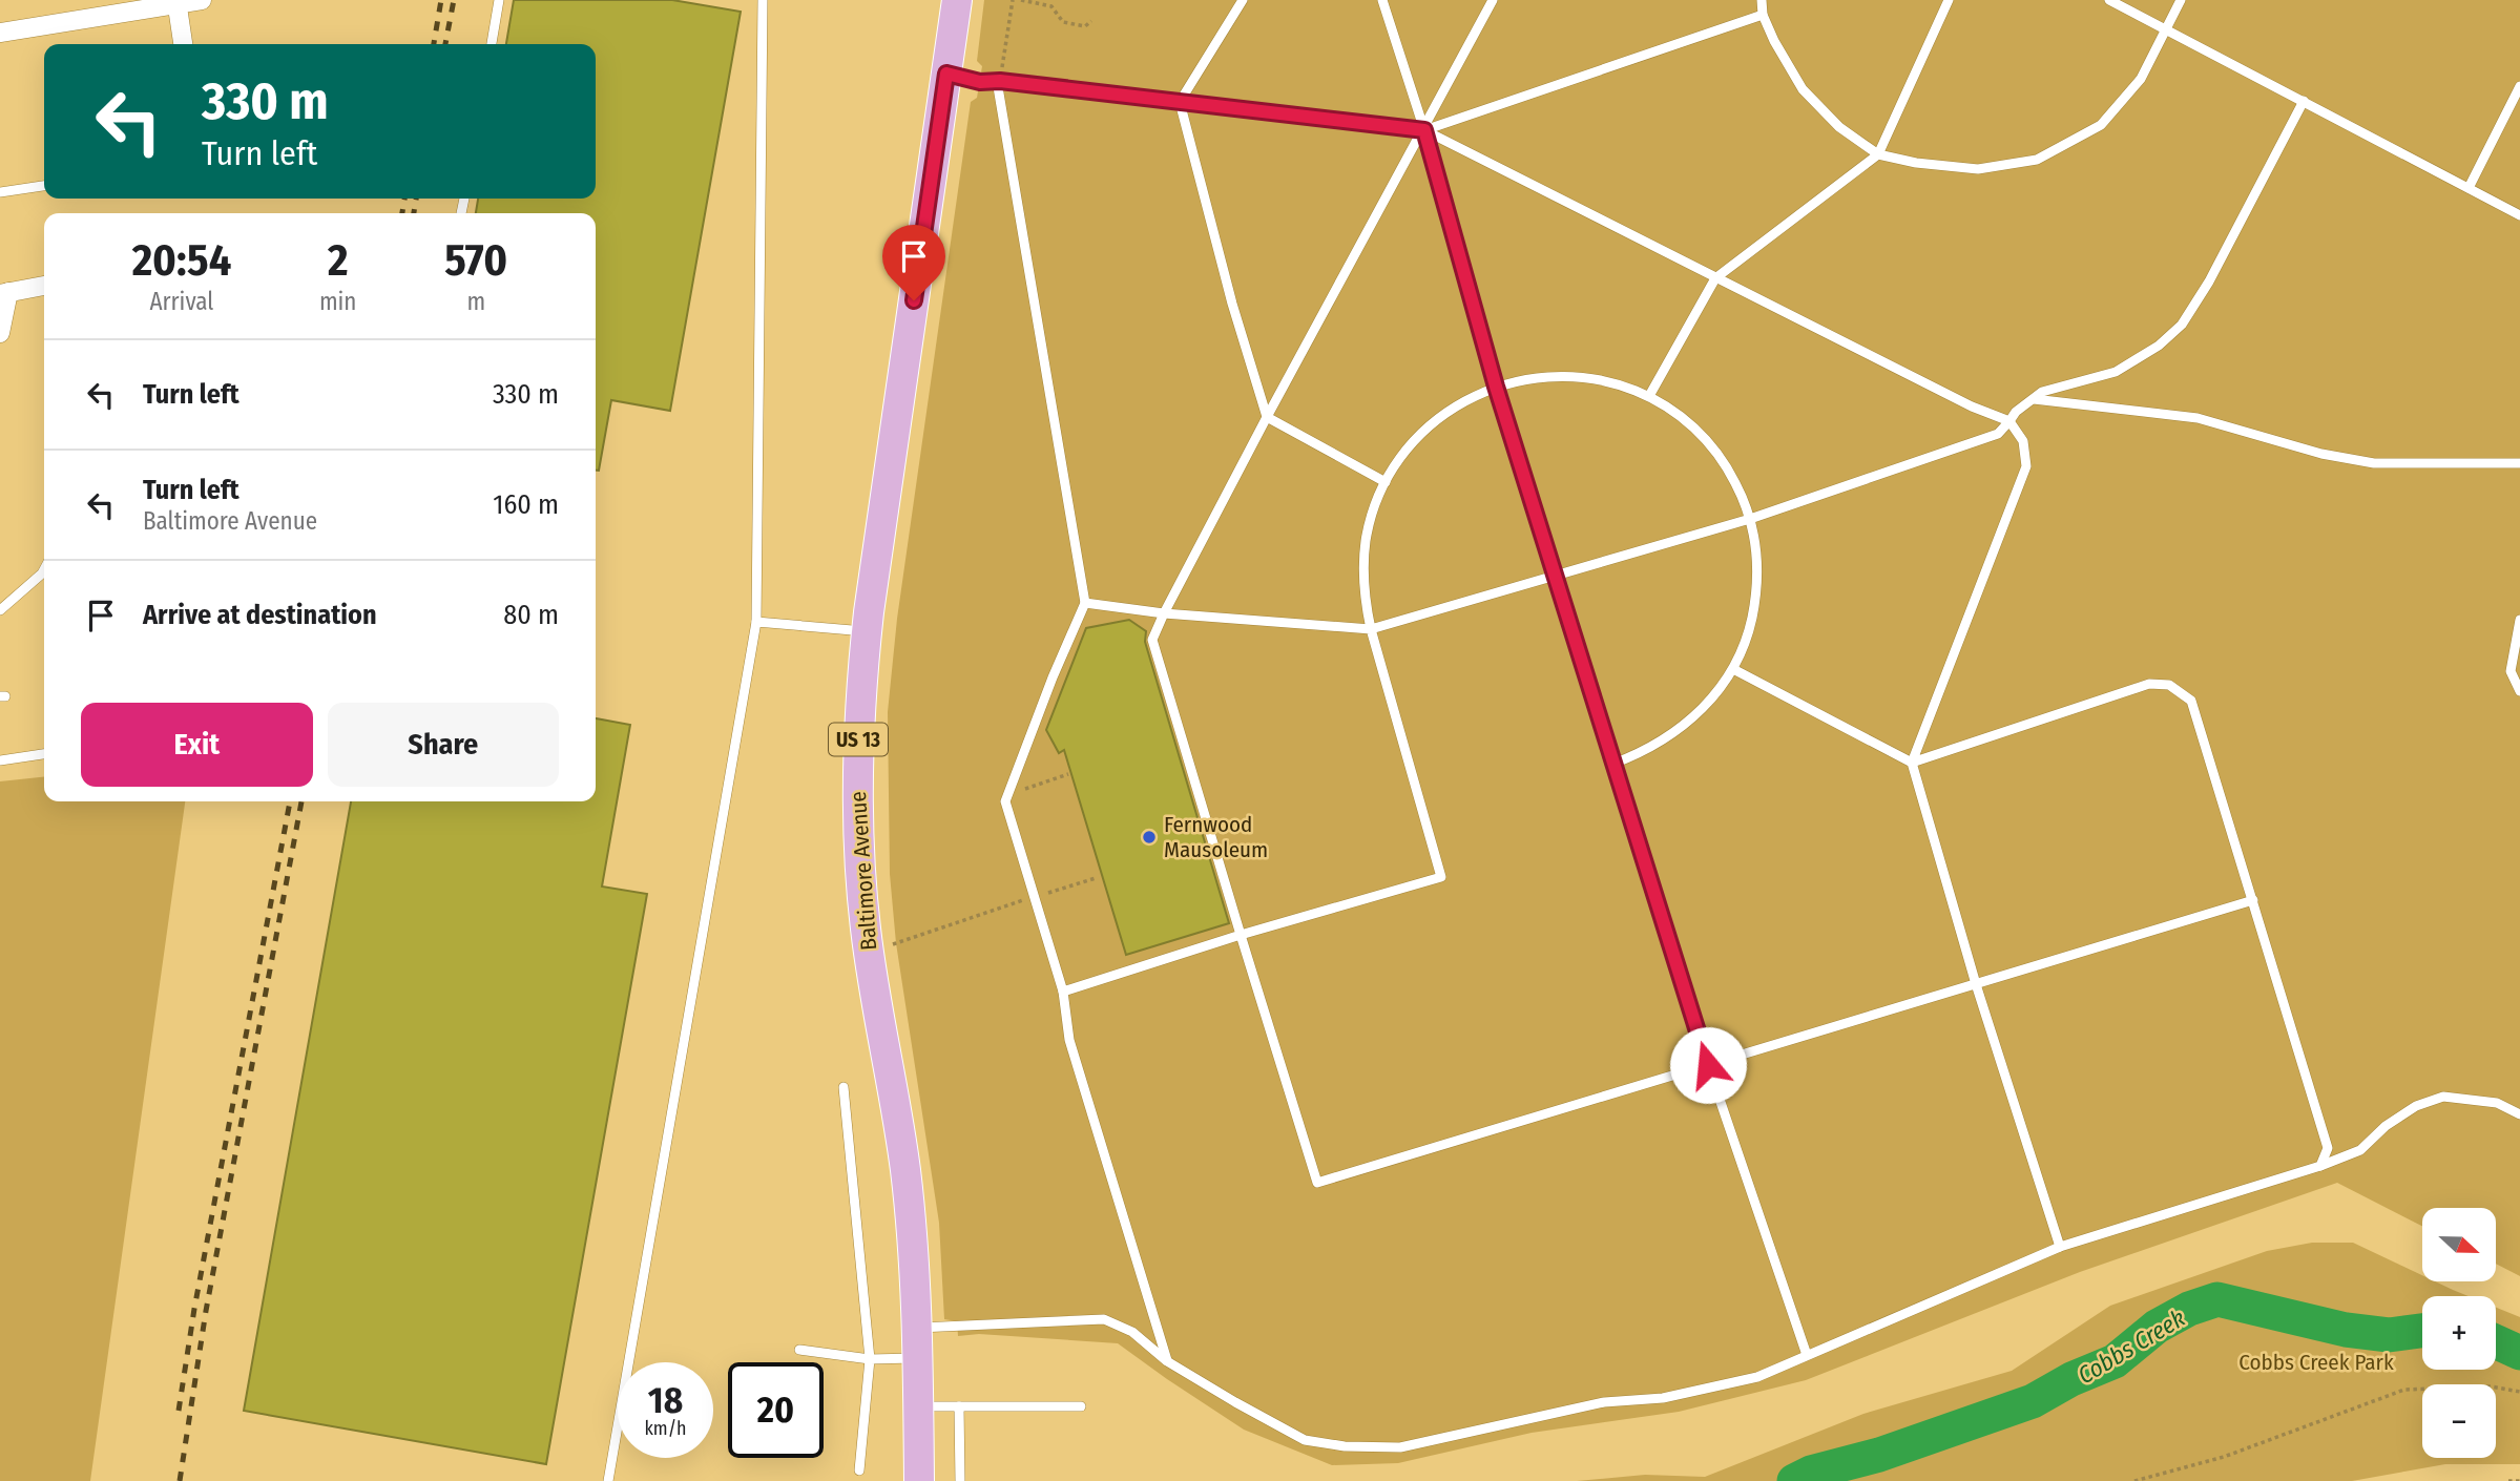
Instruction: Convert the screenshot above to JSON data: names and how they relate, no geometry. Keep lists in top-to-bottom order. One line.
{"streets":{"main road":["US 13","Baltimore Avenue"]},"water":["Cobbs Creek"],"parks":["Cobbs Creek Park"],"places":["Fernwood Mausoleum"],"north":"right","page":{"turn":["330 m","Turn left"],"eta":["20:54","Arrival","2","min","570","m"],"list":[{"name":"Turn left","value":"330 m"},{"name":"Turn left","note":"Baltimore Avenue","value":"160 m"},{"name":"Arrive at destination","value":"80 m"}],"buttons":["Exit","Share"],"map_buttons":["+","−"],"speed":"18 km/h","limit":"20"}}
